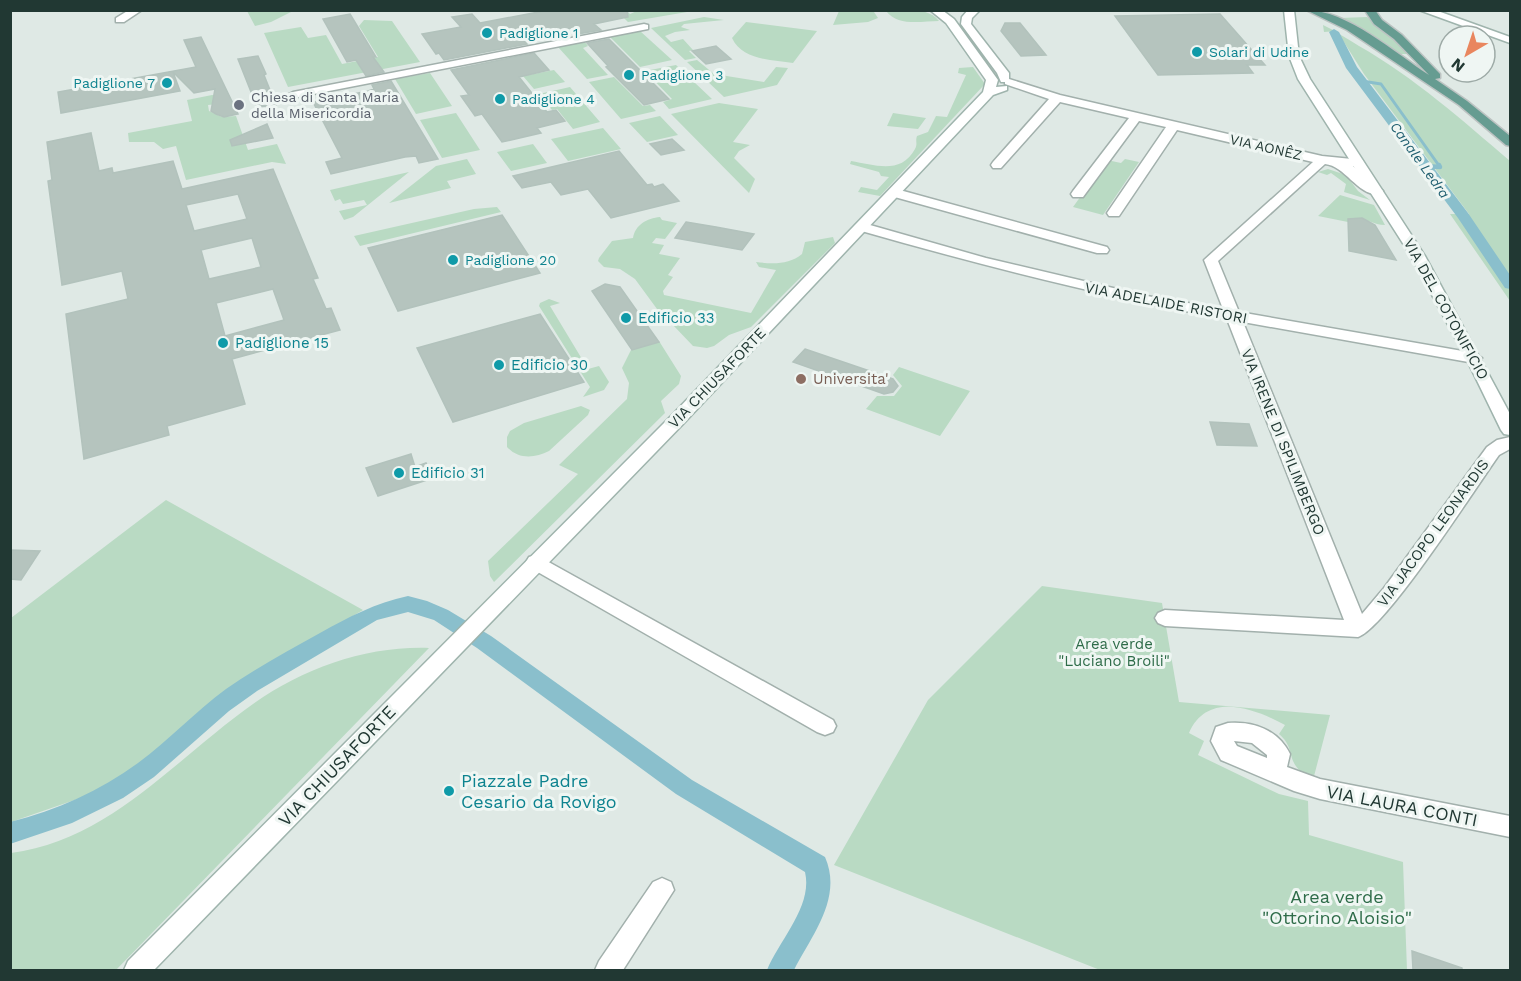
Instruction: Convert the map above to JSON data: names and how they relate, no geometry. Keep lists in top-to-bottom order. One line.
{"streets":{"street":["VIA AONÊZ","VIA ADELAIDE RISTORI","VIA DEL COTONIFICIO","VIA CHIUSAFORTE","VIA IRENE DI SPILIMBERGO","VIA JACOPO LEONARDIS","VIA LAURA CONTI"]},"crossings":[["VIA AONÊZ","VIA DEL COTONIFICIO"],["VIA AONÊZ","VIA CHIUSAFORTE"],["VIA AONÊZ","VIA IRENE DI SPILIMBERGO"],["VIA ADELAIDE RISTORI","VIA DEL COTONIFICIO"],["VIA ADELAIDE RISTORI","VIA CHIUSAFORTE"],["VIA ADELAIDE RISTORI","VIA IRENE DI SPILIMBERGO"],["VIA DEL COTONIFICIO","VIA IRENE DI SPILIMBERGO"],["VIA IRENE DI SPILIMBERGO","VIA JACOPO LEONARDIS"]],"water":["Canale Ledra"],"parks":["Area verde \"Luciano Broili\"","Area verde \"Ottorino Aloisio\""],"places":["Padiglione 1","Solari di Udine","Padiglione 3","Padiglione 7","Padiglione 4","Chiesa di Santa Maria della Misericordia","Padiglione 20","Edificio 33","Padiglione 15","Edificio 30","Universita'","Edificio 31","Piazzale Padre Cesario da Rovigo"],"north":"bottom left"}
